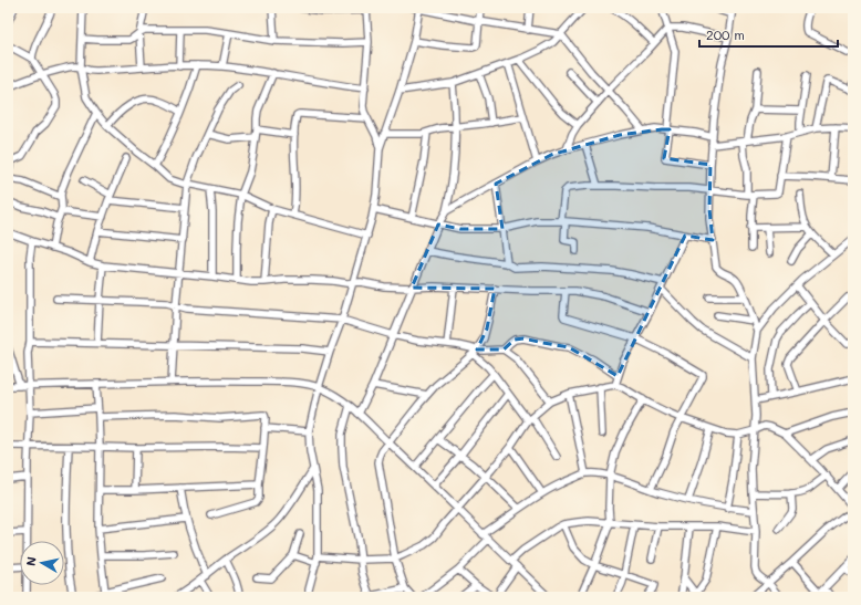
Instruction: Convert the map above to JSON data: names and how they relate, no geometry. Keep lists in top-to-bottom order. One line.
{"scale_bar":"200 m","north":"left"}
